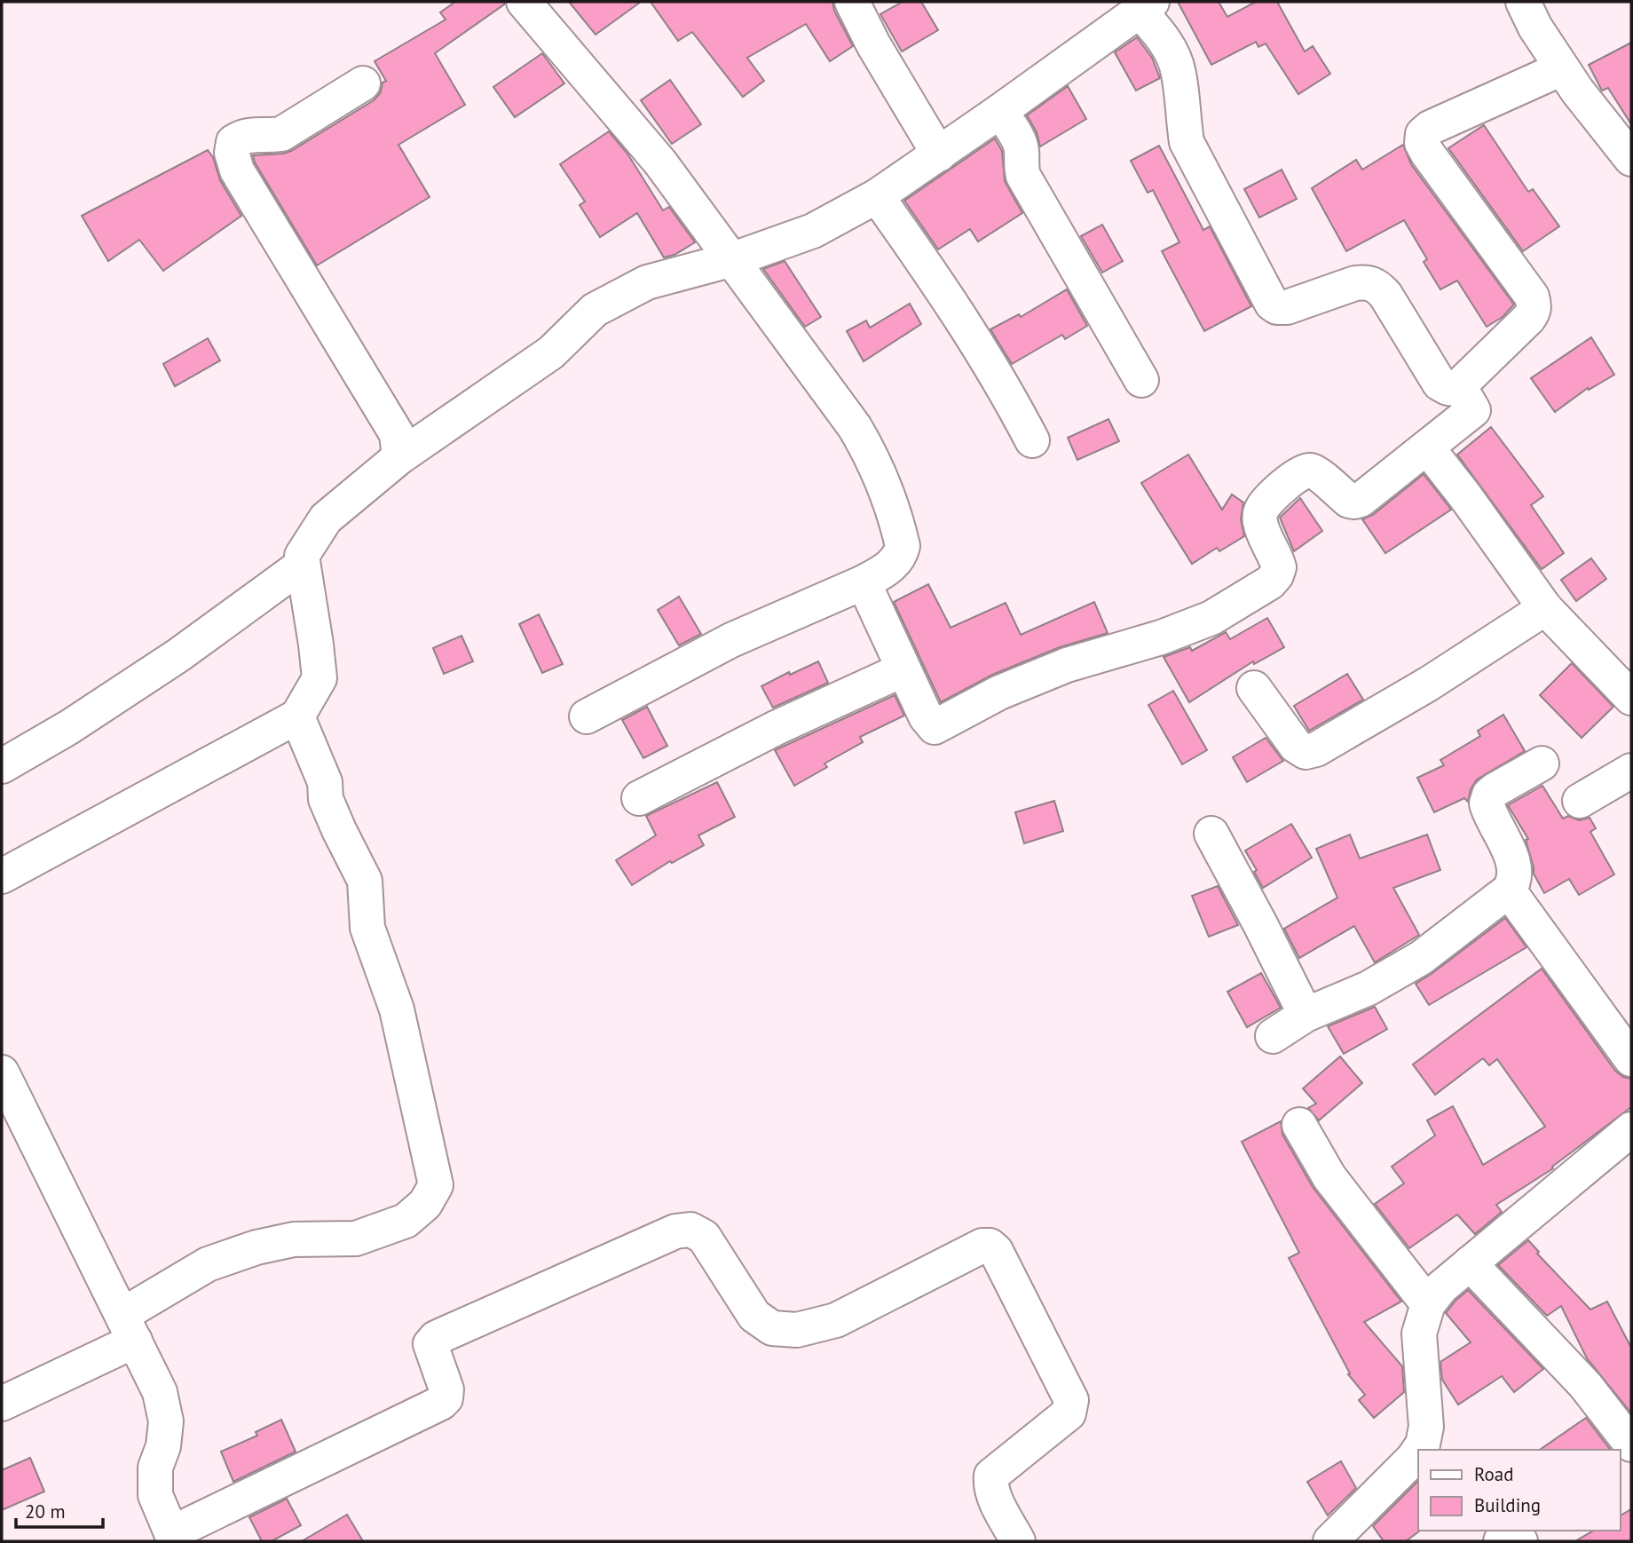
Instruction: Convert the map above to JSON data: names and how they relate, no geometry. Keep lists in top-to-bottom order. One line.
{"legend":["Road","Building"],"scale_bar":"20 m"}
